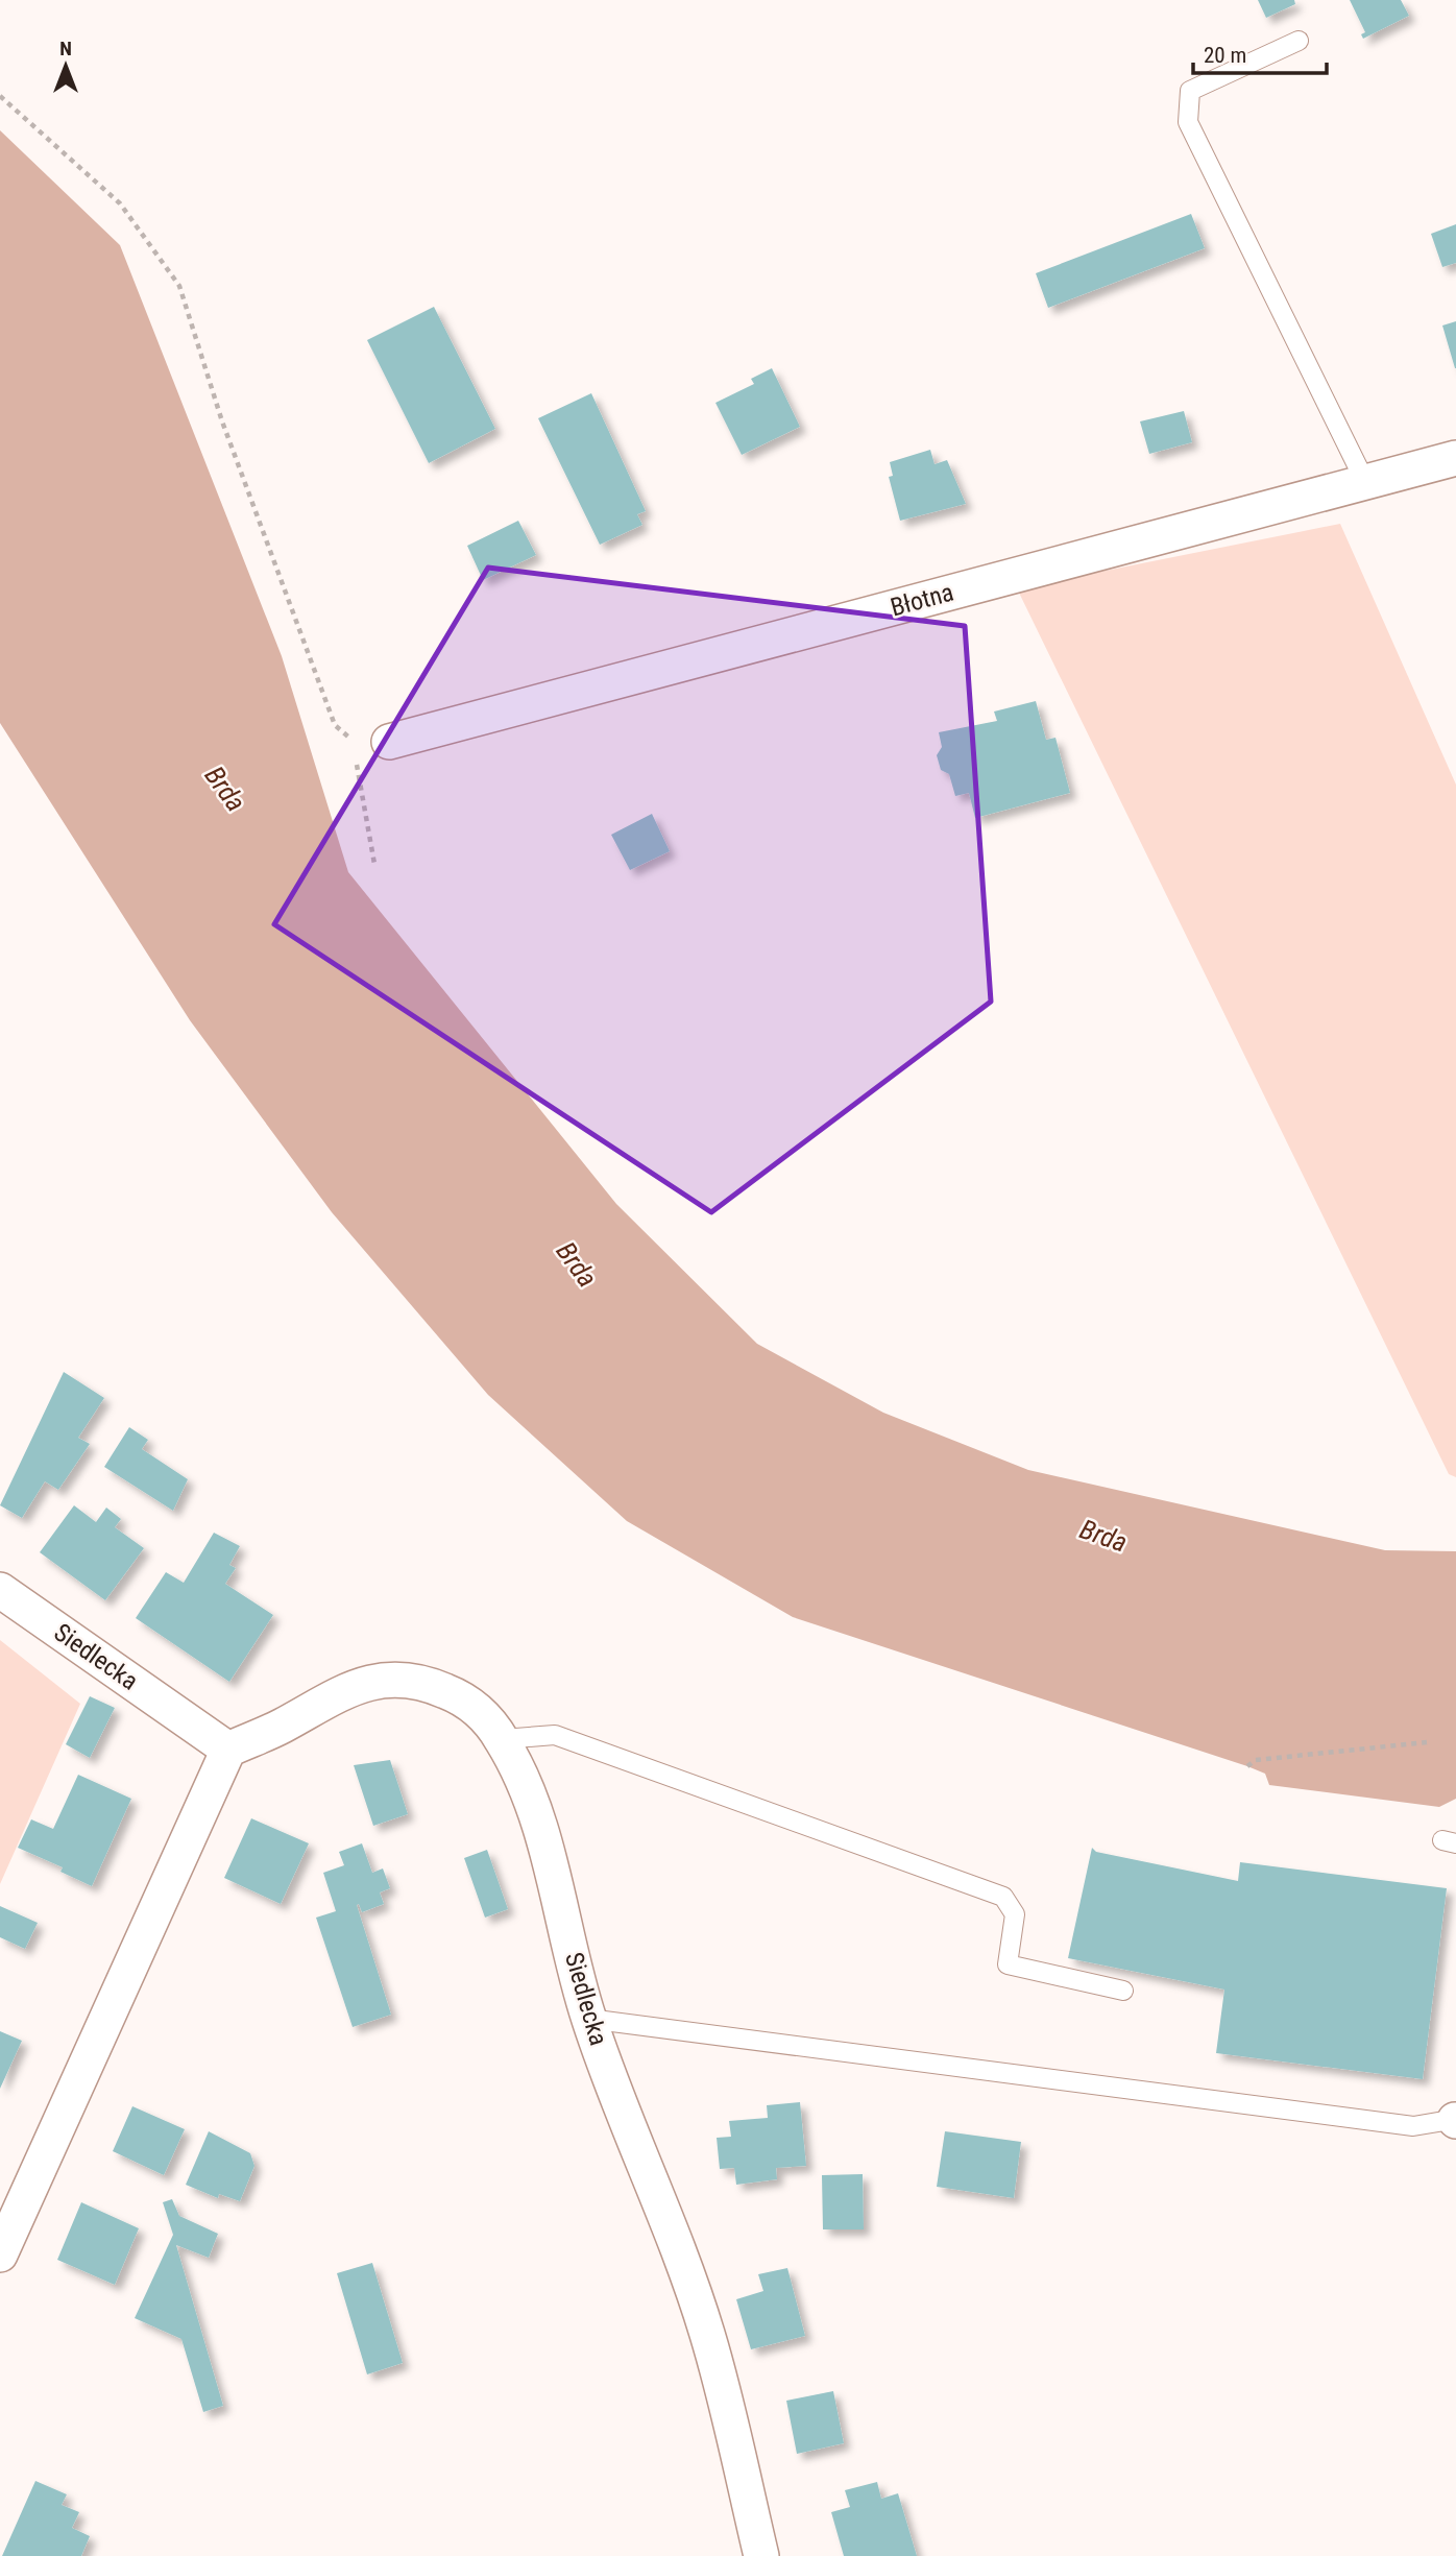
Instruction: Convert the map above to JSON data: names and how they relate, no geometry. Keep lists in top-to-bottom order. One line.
{"streets":{"street":["Błotna","Siedlecka"]},"water":["Brda"],"scale_bar":"20 m","north":"top"}
